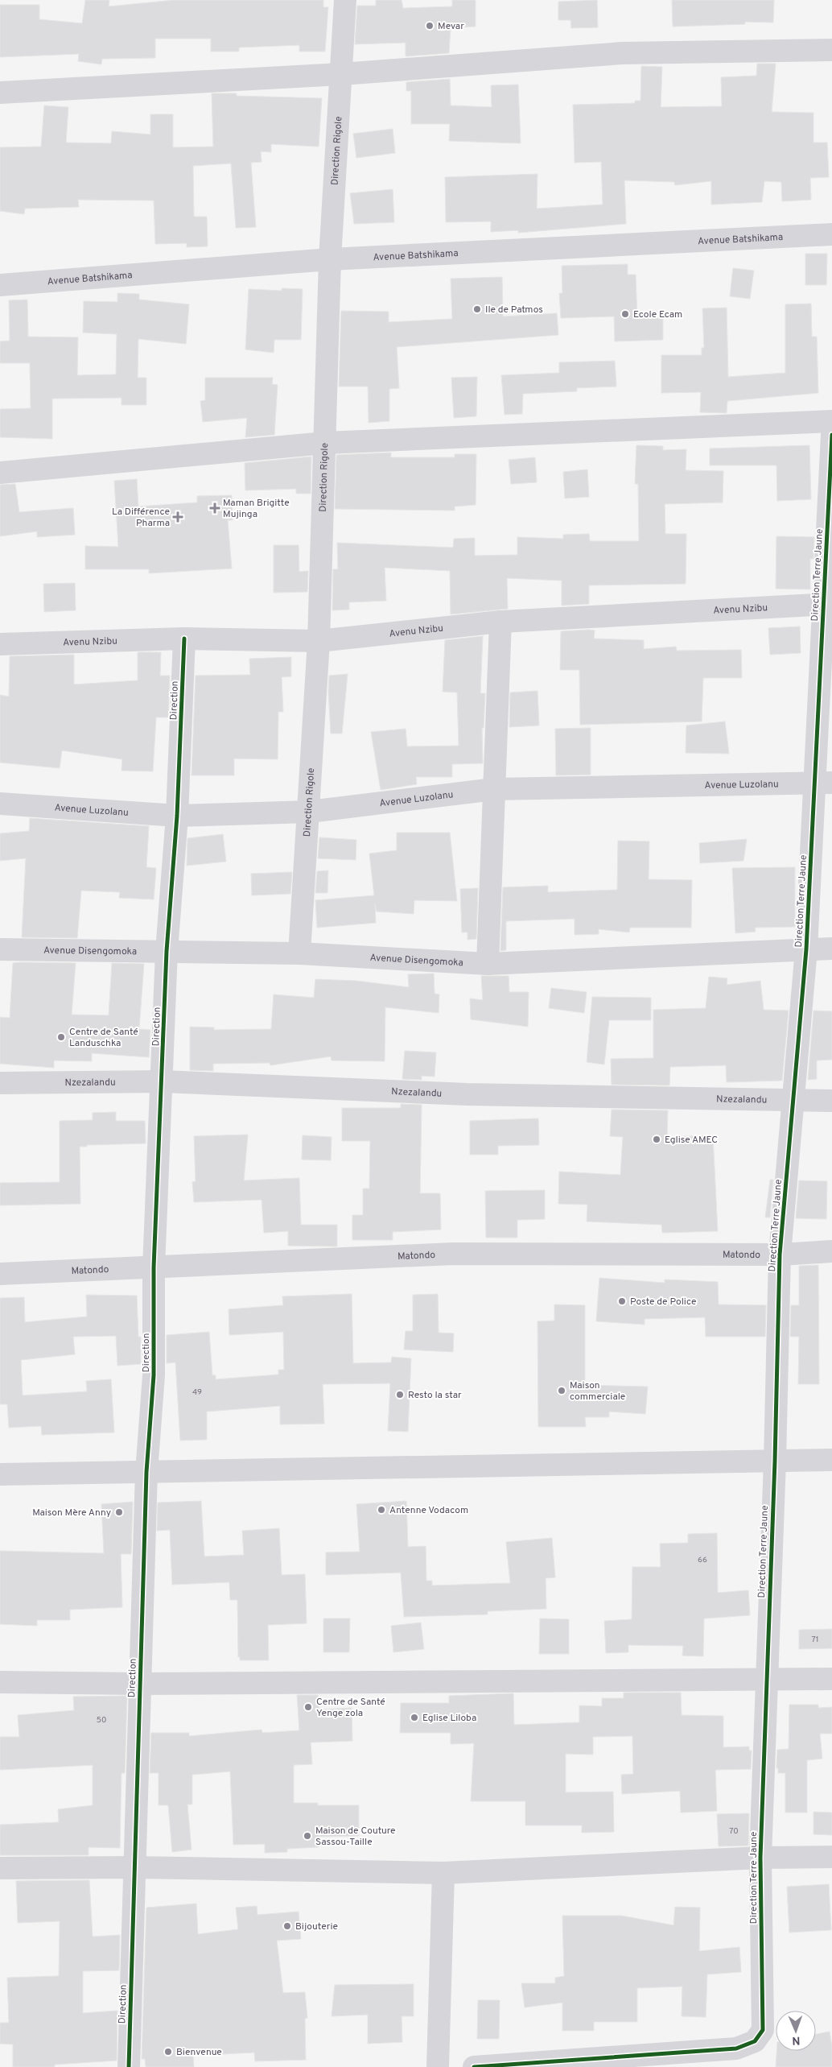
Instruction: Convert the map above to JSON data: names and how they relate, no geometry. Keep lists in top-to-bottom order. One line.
{"streets":{"street":["Direction Rigole","Avenue Batshikama","Direction Terre Jaune","Avenu Nzibu","Direction","Avenue Luzolanu","Avenue Disengomoka","Nzezalandu","Matondo"]},"crossings":[["Direction Rigole","Avenue Batshikama"],["Direction Rigole","Avenu Nzibu"],["Direction Rigole","Avenue Luzolanu"],["Direction Rigole","Avenue Disengomoka"],["Direction Terre Jaune","Avenu Nzibu"],["Direction Terre Jaune","Avenue Luzolanu"],["Direction Terre Jaune","Avenue Disengomoka"],["Direction Terre Jaune","Nzezalandu"],["Direction Terre Jaune","Matondo"],["Avenu Nzibu","Direction"],["Direction","Avenue Luzolanu"],["Direction","Avenue Disengomoka"],["Direction","Nzezalandu"],["Direction","Matondo"]],"places":{"other":["Mevar","Ile de Patmos","Ecole Ecam","Centre de Santé Landuschka","Eglise AMEC","Poste de Police","Maison commerciale","Resto la star","Antenne Vodacom","Maison Mère Anny","Centre de Santé Yenge zola","Eglise Liloba","Maison de Couture Sassou-Taille","Bijouterie","Bienvenue"],"health":["Maman Brigitte Mujinga","La Différence Pharma"]},"house_numbers":["49","66","71","50","70"],"north":"bottom"}
